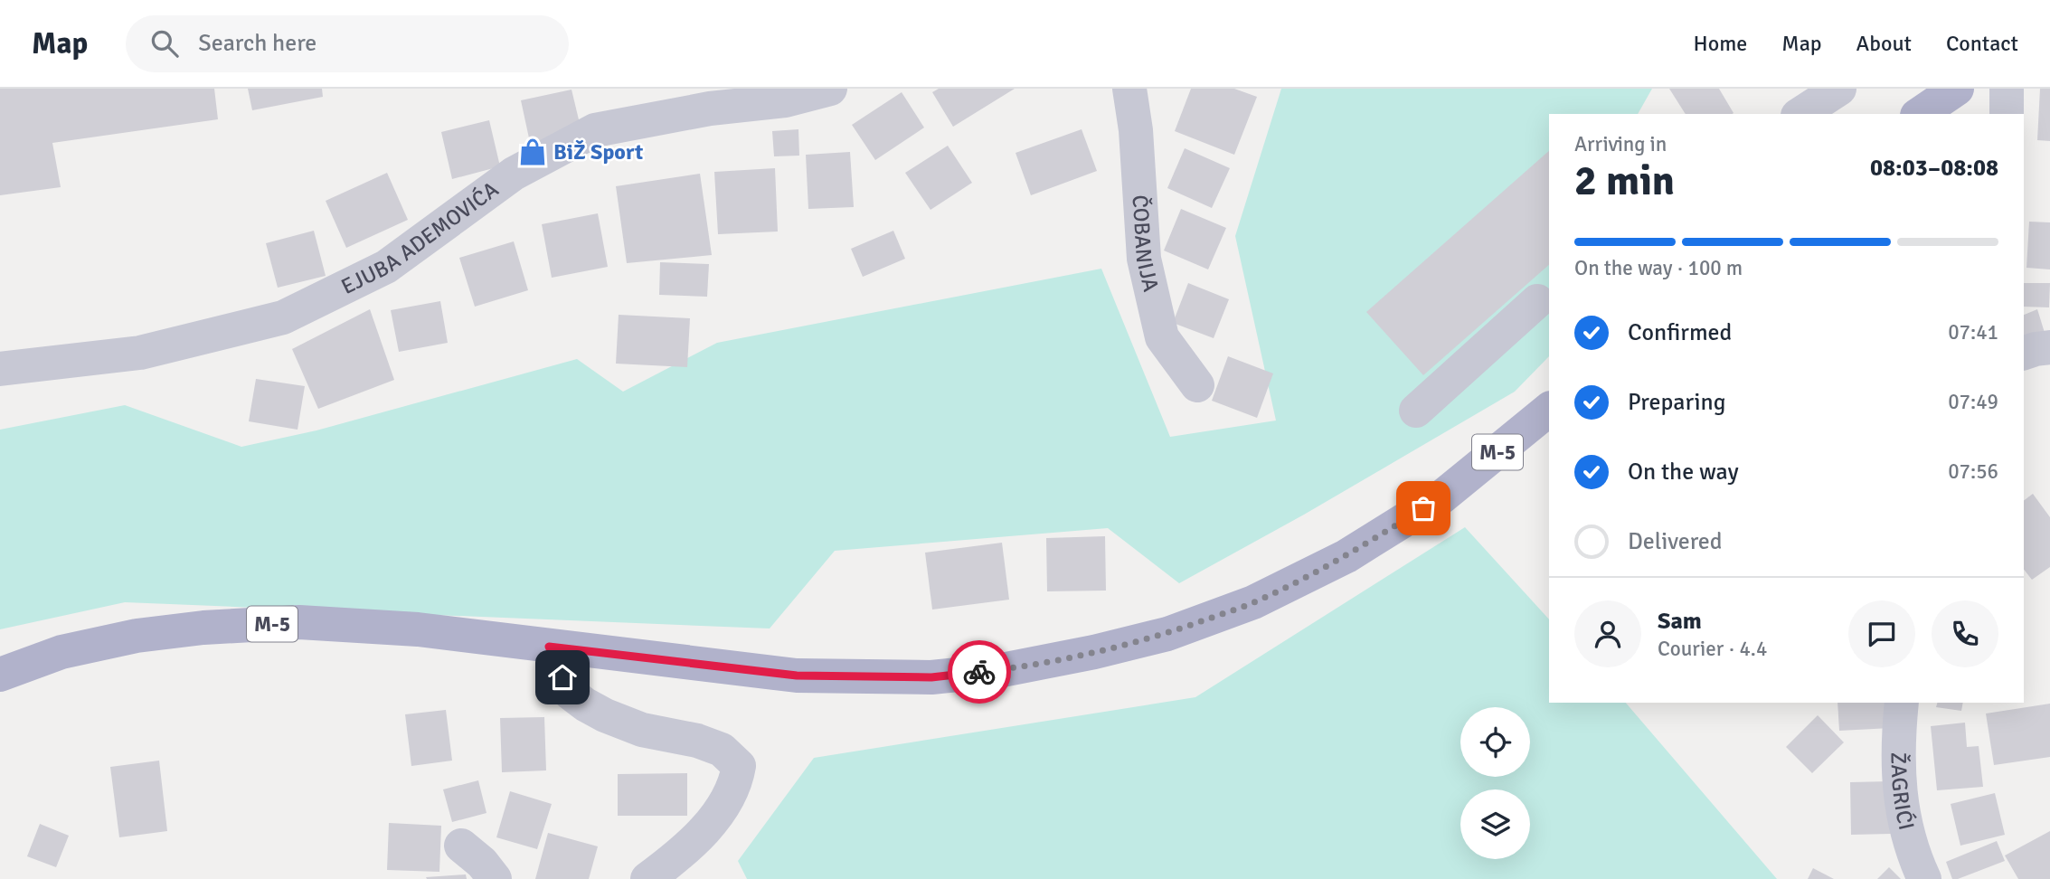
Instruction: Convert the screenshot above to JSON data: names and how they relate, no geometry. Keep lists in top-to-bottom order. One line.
{"streets":{"main road":["M-5"],"street":["EJUBA ADEMOVIĆA","ČOBANIJA","ŽAGRIĆI"]},"places":{"shop":["BiŽ Sport"]},"page":{"header":"Map","search":"Search here","nav":["Home","Map","About","Contact"],"heading":["2 min","Arriving in","08:03–08:08"],"panel":["Sam","Courier · 4.4"],"bar":"On the way · 100 m","list":[["Confirmed","07:41"],["Preparing","07:49"],["On the way","07:56"],"Delivered"]}}
